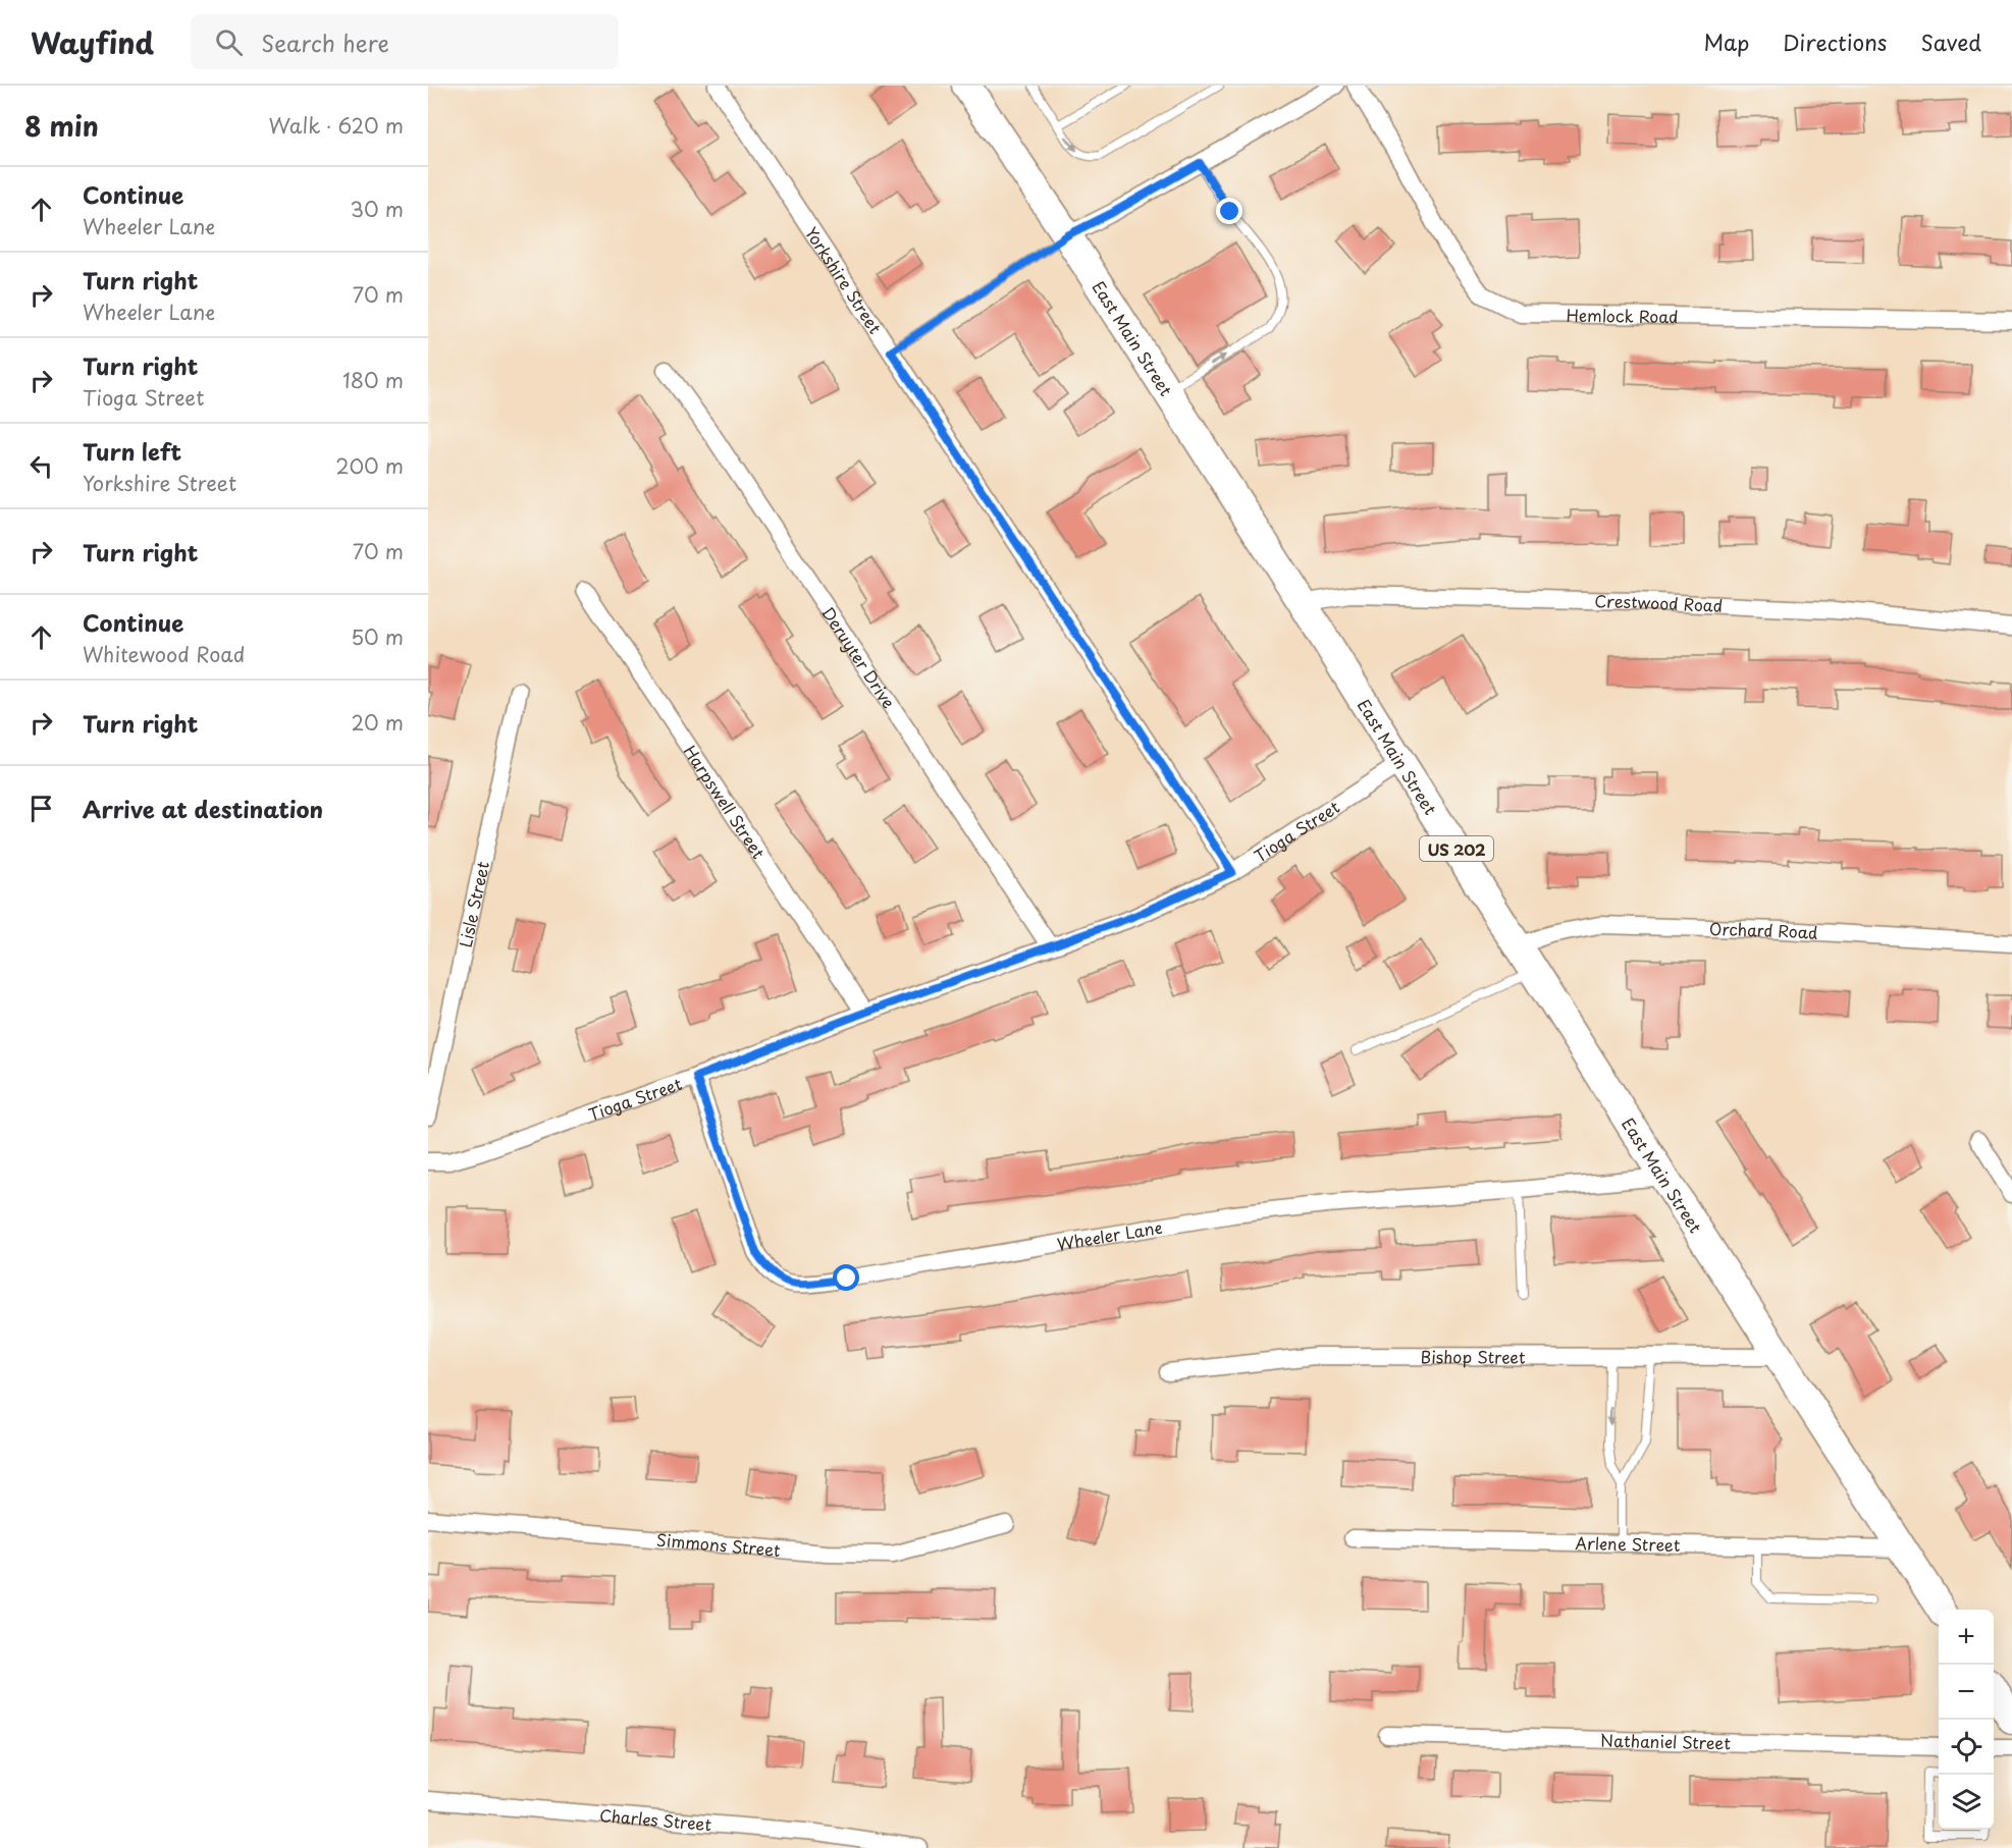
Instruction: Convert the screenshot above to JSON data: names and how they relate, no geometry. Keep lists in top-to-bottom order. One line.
{"streets":{"highway":["East Main Street","US 202"],"street":["Yorkshire Street","Hemlock Road","Crestwood Road","Deruyter Drive","Harpswell Street","Tioga Street","Lisle Street","Orchard Road","Wheeler Lane","Bishop Street","Arlene Street","Simmons Street","Nathaniel Street","Charles Street"]},"crossings":[["Yorkshire Street","Tioga Street"],["East Main Street","Crestwood Road"],["East Main Street","Tioga Street"],["East Main Street","Orchard Road"],["East Main Street","Wheeler Lane"],["East Main Street","Bishop Street"],["East Main Street","Arlene Street"],["Deruyter Drive","Tioga Street"],["Harpswell Street","Tioga Street"],["Tioga Street","Wheeler Lane"]],"page":{"header":"Wayfind","search":"Search here","nav":["Map","Directions","Saved"],"heading":["8 min","Walk · 620 m"],"list":[["Continue","Wheeler Lane","30 m"],["Turn right","Wheeler Lane","70 m"],["Turn right","Tioga Street","180 m"],["Turn left","Yorkshire Street","200 m"],["Turn right","70 m"],["Continue","Whitewood Road","50 m"],["Turn right","20 m"],"Arrive at destination"],"map_buttons":["+","−"]}}
